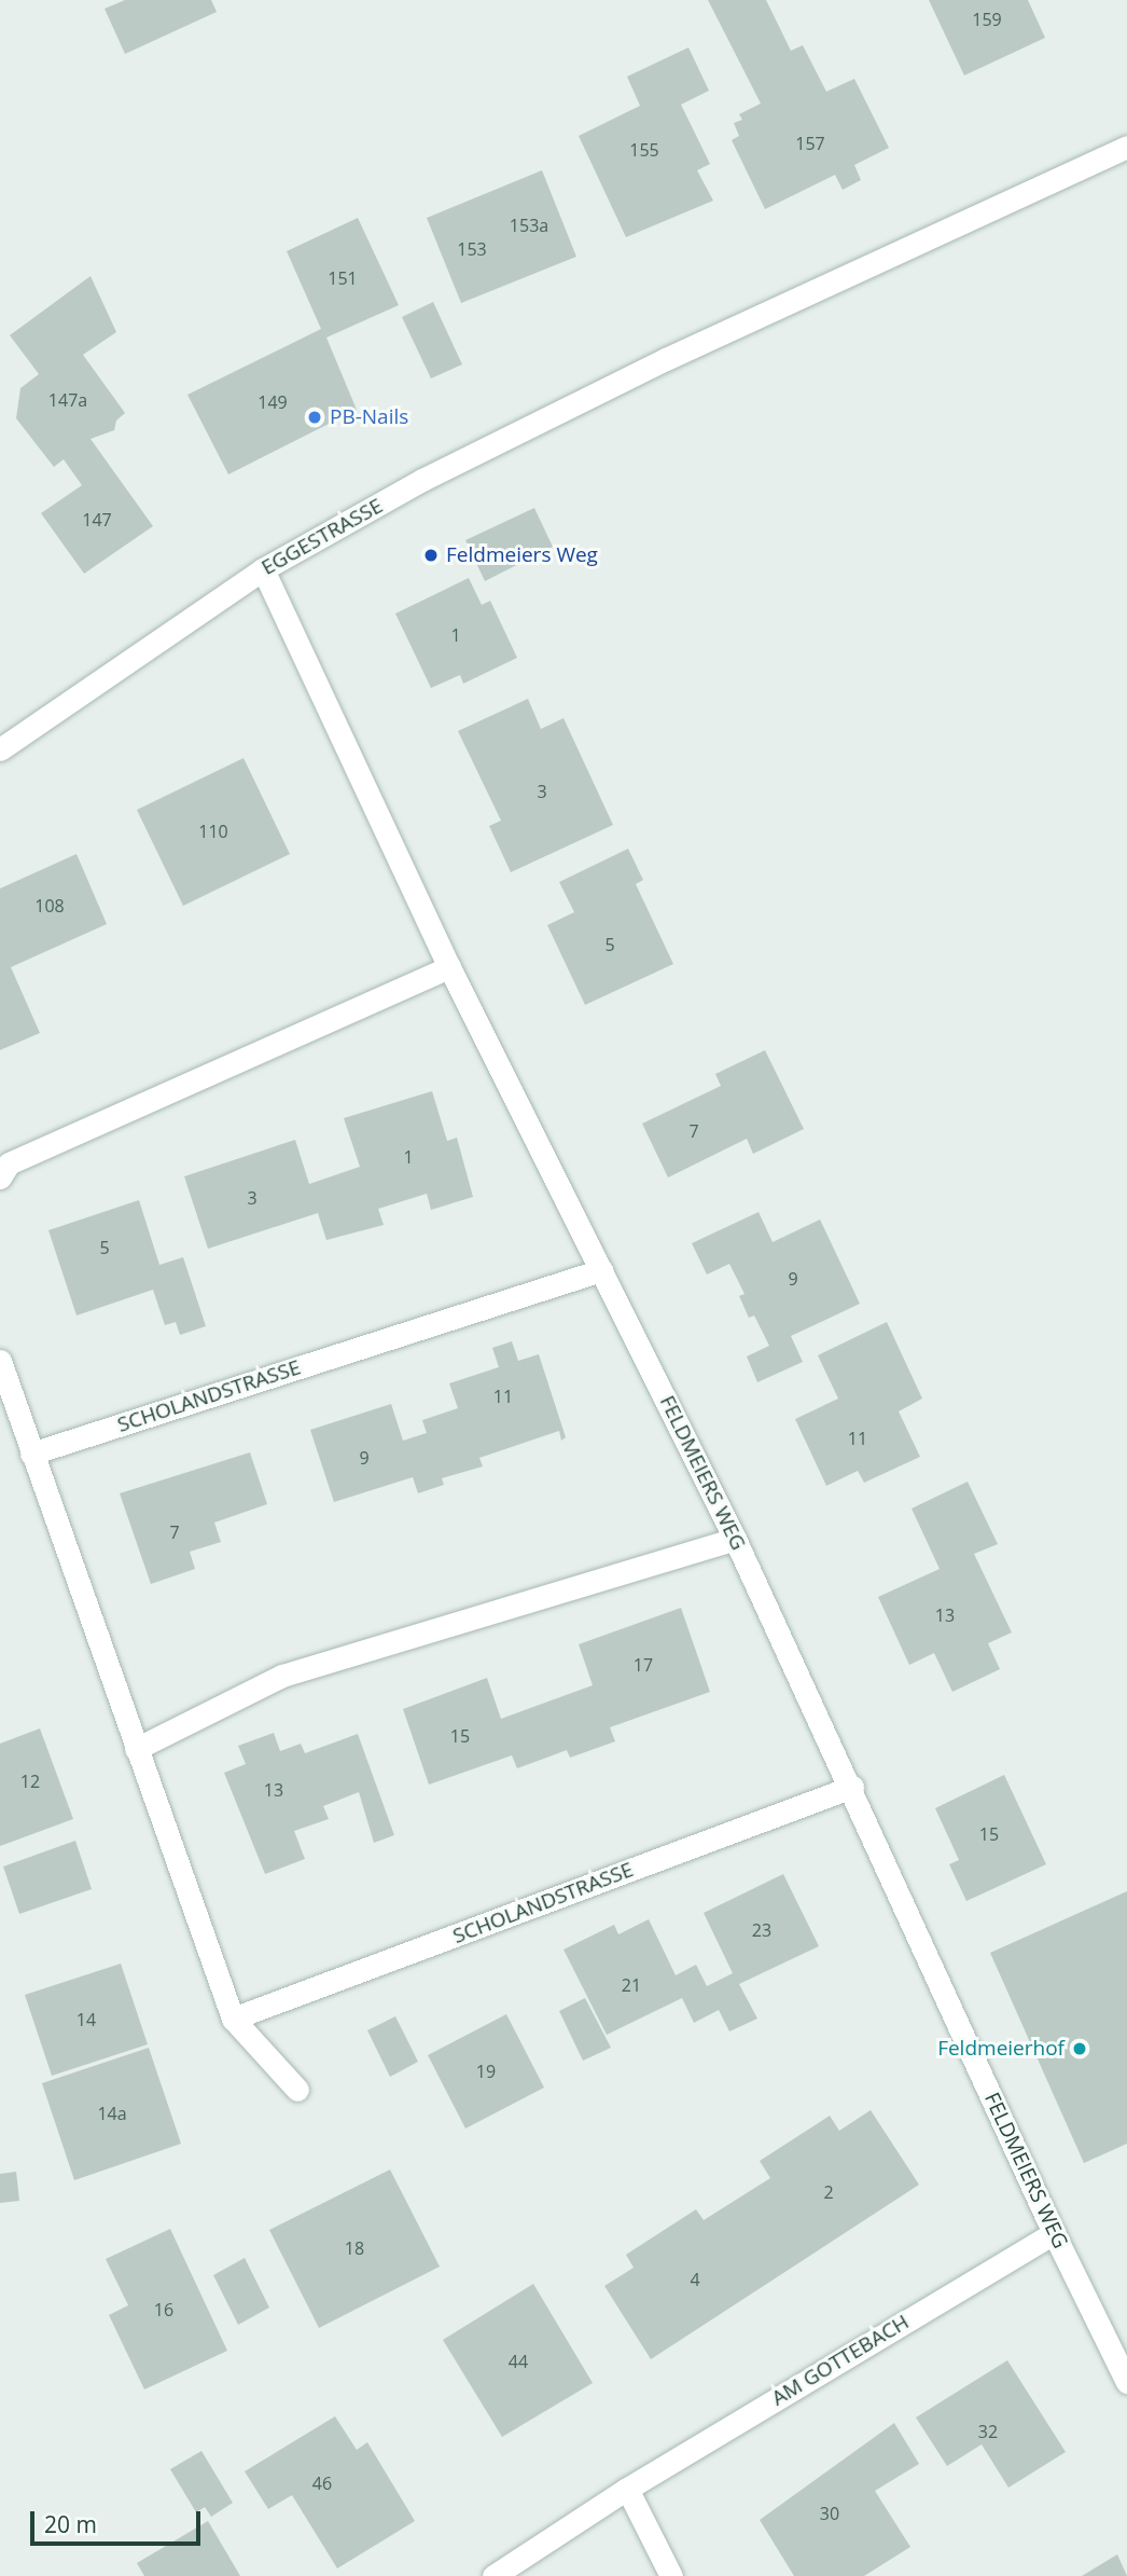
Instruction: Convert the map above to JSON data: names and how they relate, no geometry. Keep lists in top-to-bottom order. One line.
{"streets":{"street":["EGGESTRASSE","SCHOLANDSTRASSE","FELDMEIERS WEG","AM GOTTEBACH"]},"crossings":[["EGGESTRASSE","FELDMEIERS WEG"],["SCHOLANDSTRASSE","FELDMEIERS WEG"],["FELDMEIERS WEG","AM GOTTEBACH"]],"places":["PB-Nails","Feldmeiers Weg","Feldmeierhof"],"house_numbers":["159","157","155","153a","153","151","147a","149","147","1","3","110","108","5","7","1","3","5","9","11","11","9","7","13","17","15","12","13","15","23","21","14","19","14a","2","18","4","16","44","32","46","30"],"scale_bar":"20 m"}
